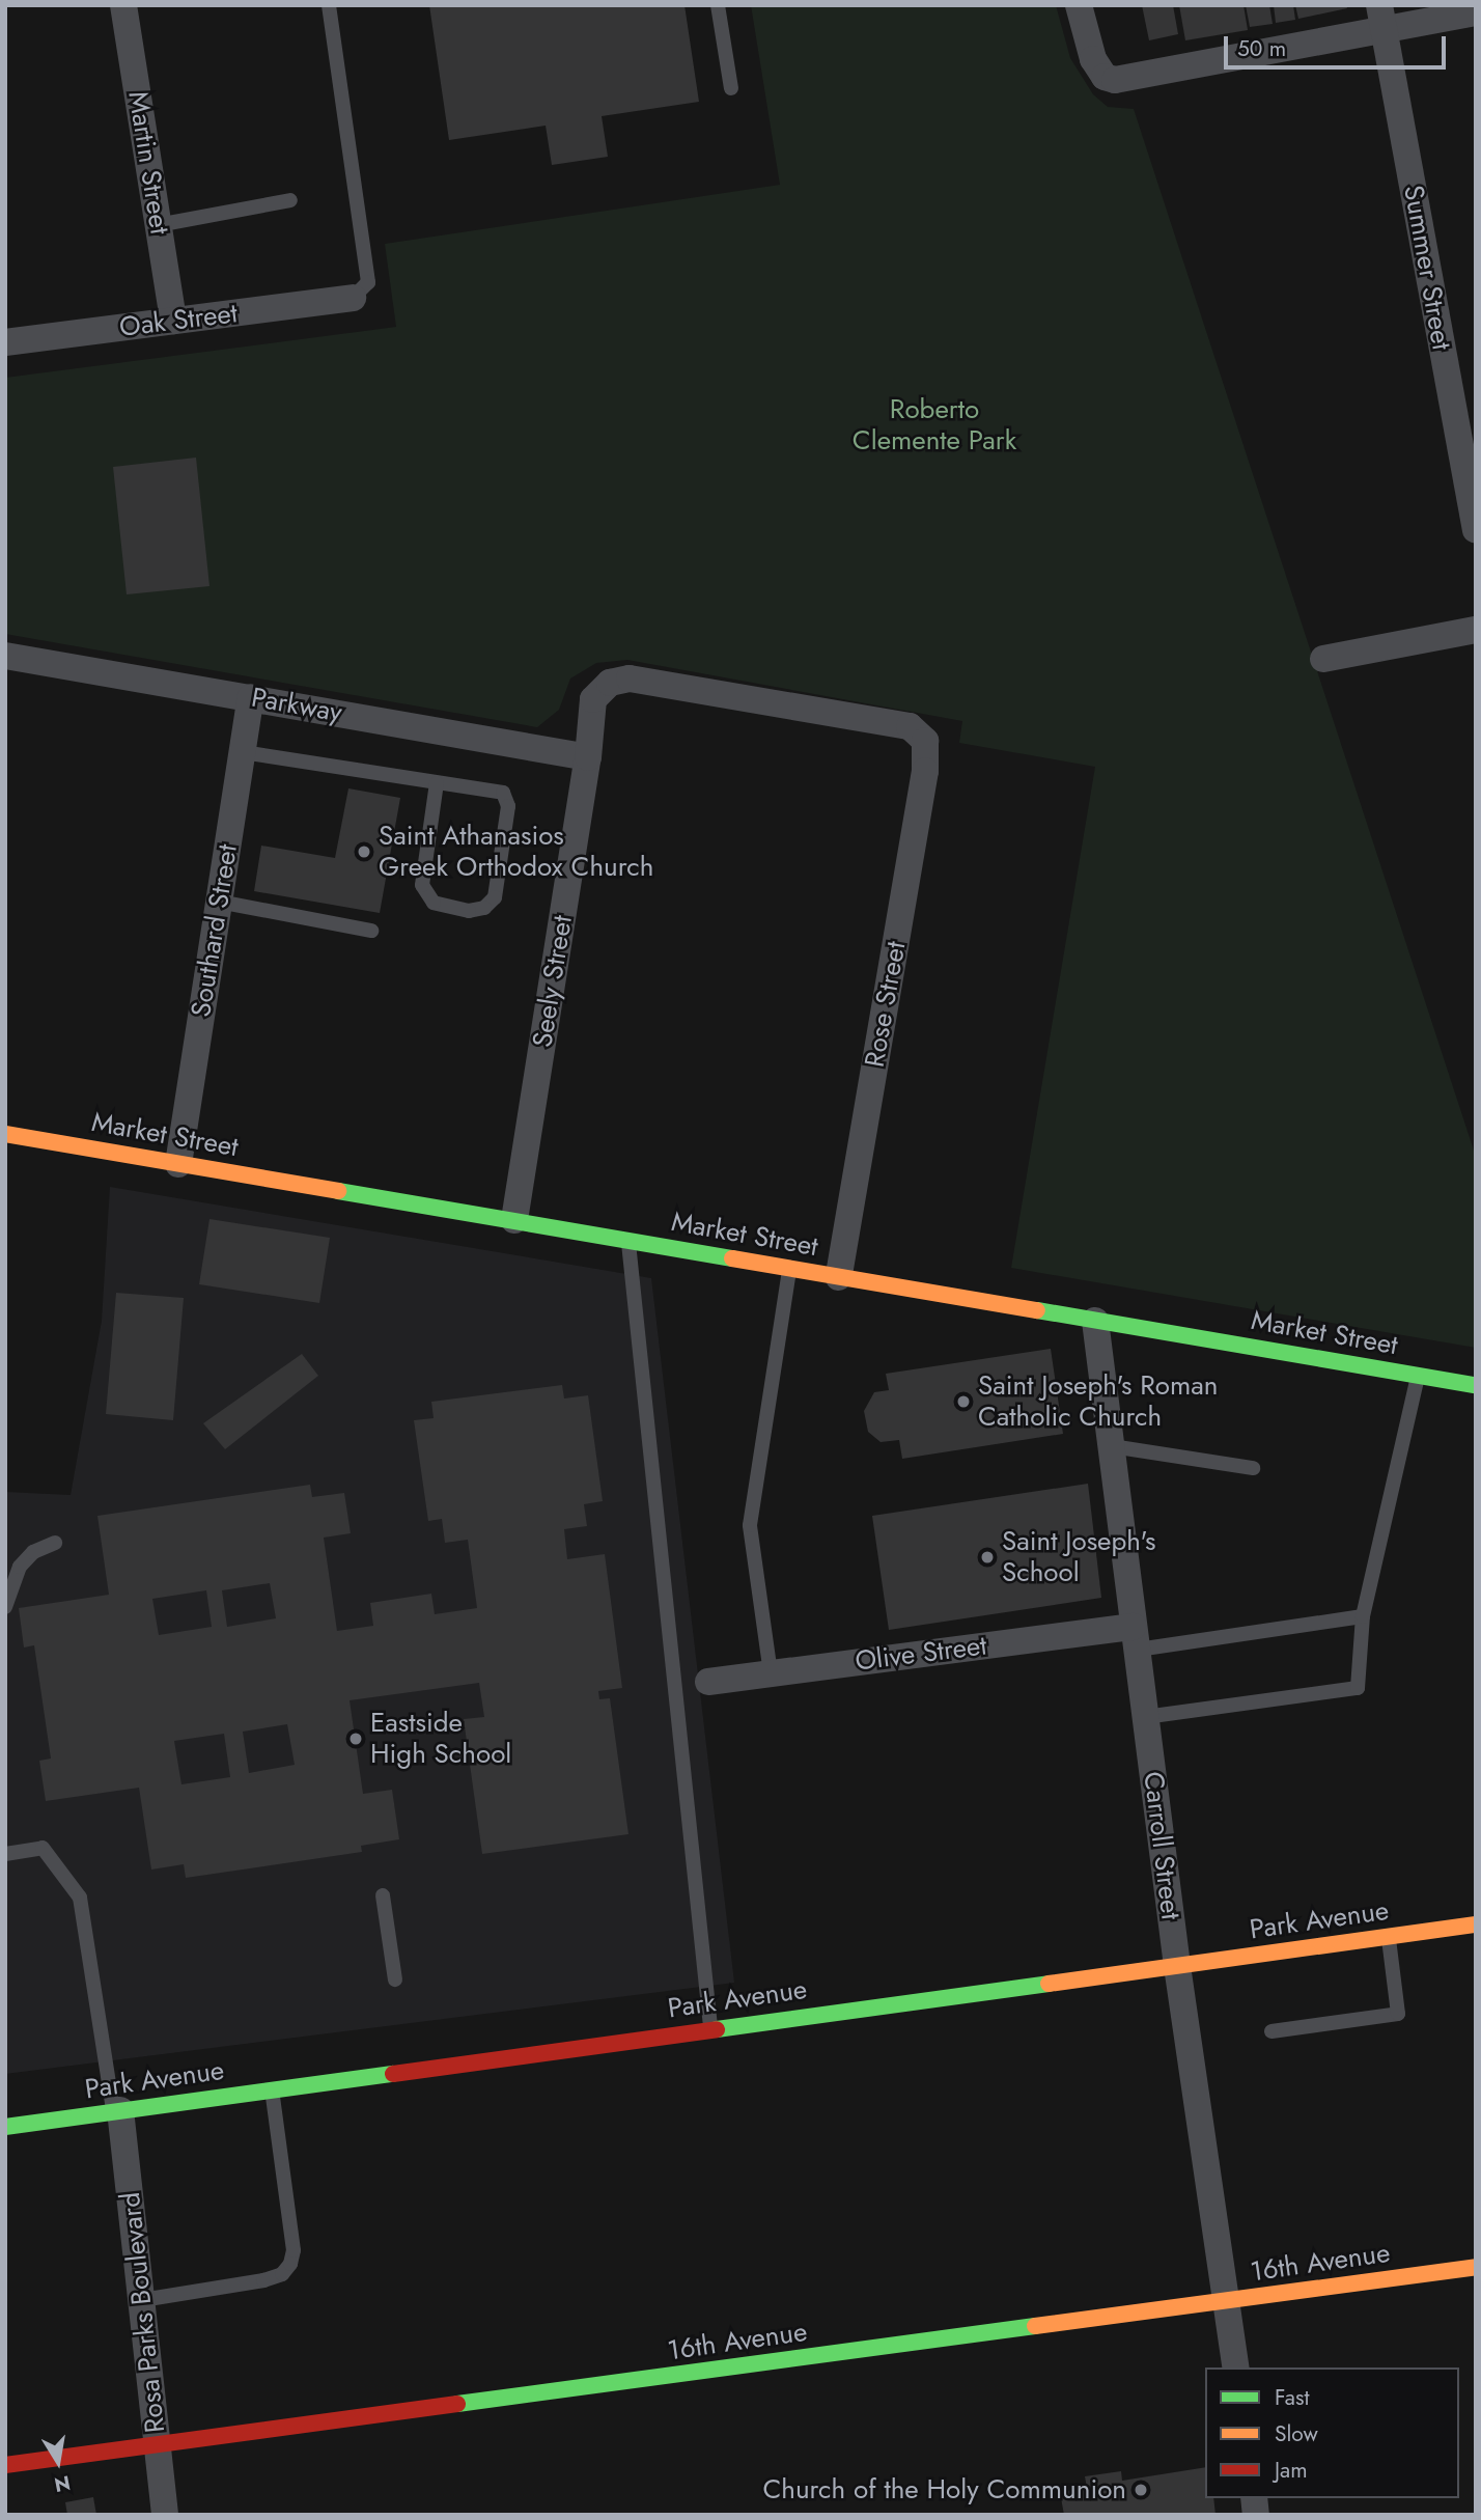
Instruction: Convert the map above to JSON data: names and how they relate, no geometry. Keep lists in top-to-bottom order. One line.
{"streets":{"main road":["Market Street","Park Avenue","16th Avenue"],"street":["Martin Street","Summer Street","Oak Street","Parkway","Southard Street","Seely Street","Rose Street","Olive Street","Carroll Street","Rosa Parks Boulevard"]},"crossings":[["Martin Street","Oak Street"],["Parkway","Southard Street"],["Parkway","Seely Street"],["Southard Street","Market Street"],["Seely Street","Rose Street"],["Seely Street","Market Street"],["Rose Street","Market Street"],["Market Street","Carroll Street"],["Olive Street","Carroll Street"],["Carroll Street","Park Avenue"],["Carroll Street","16th Avenue"],["Park Avenue","Rosa Parks Boulevard"],["16th Avenue","Rosa Parks Boulevard"]],"parks":["Roberto Clemente Park"],"places":["Saint Athanasios Greek Orthodox Church","Saint Joseph's Roman Catholic Church","Saint Joseph's School","Eastside High School","Church of the Holy Communion"],"legend":["Fast","Slow","Jam"],"scale_bar":"50 m","north":"bottom"}
